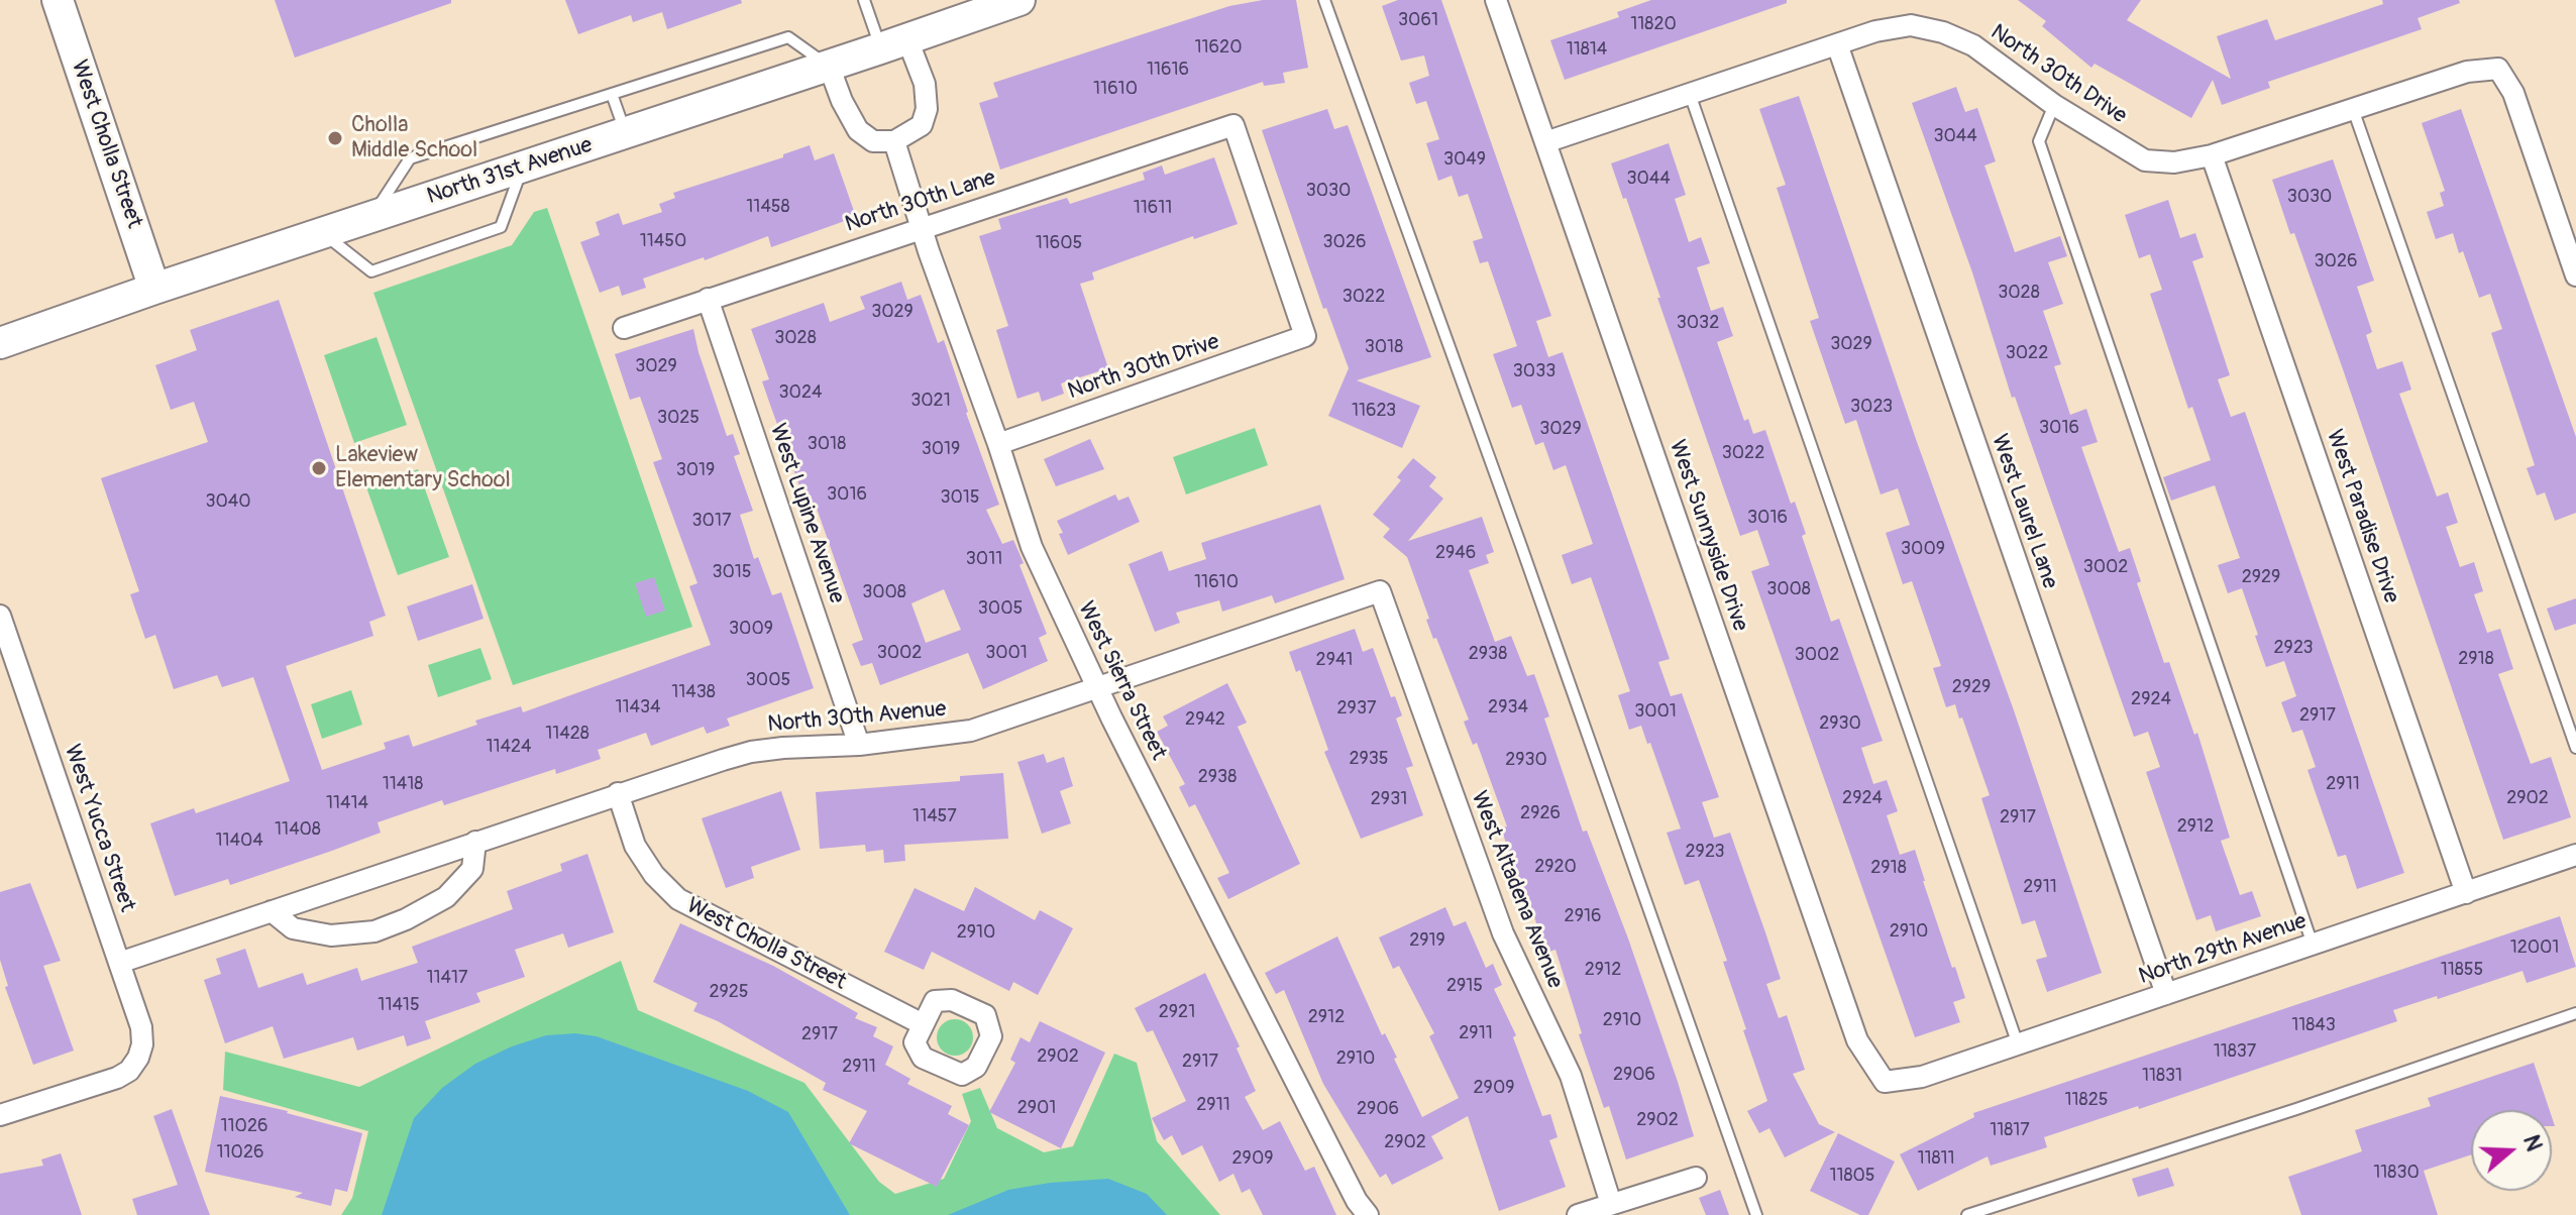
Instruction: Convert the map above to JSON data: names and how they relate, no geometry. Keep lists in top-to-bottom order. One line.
{"streets":{"street":["North 30th Drive","West Cholla Street","North 31st Avenue","North 30th Lane","West Laurel Lane","West Lupine Avenue","West Paradise Drive","West Sunnyside Drive","West Sierra Street","North 30th Avenue","West Yucca Street","West Altadena Avenue","North 29th Avenue"]},"crossings":[["North 30th Drive","North 30th Lane"],["North 30th Drive","West Laurel Lane"],["North 30th Drive","West Paradise Drive"],["North 30th Drive","West Sunnyside Drive"],["North 30th Drive","West Sierra Street"],["West Cholla Street","North 31st Avenue"],["West Cholla Street","North 30th Avenue"],["North 31st Avenue","West Sierra Street"],["North 30th Lane","West Lupine Avenue"],["North 30th Lane","West Sierra Street"],["West Laurel Lane","North 29th Avenue"],["West Lupine Avenue","North 30th Avenue"],["West Paradise Drive","North 29th Avenue"],["West Sunnyside Drive","North 29th Avenue"],["West Sierra Street","North 30th Avenue"],["North 30th Avenue","West Yucca Street"],["North 30th Avenue","West Altadena Avenue"]],"places":["Cholla Middle School","Lakeview Elementary School"],"house_numbers":["3061","11820","11620","11814","11616","11610","3044","3049","3044","3030","3030","11458","11611","11450","3026","11605","3026","3028","3022","3029","3032","3028","3029","3018","3022","3029","3033","3024","3021","3023","11623","3025","3016","3029","3018","3019","3022","3019","3016","3015","3040","3016","3017","3009","2946","3011","3002","3015","2929","11610","3008","3008","3005","3009","2923","3002","3001","2938","3002","2918","2941","3005","2929","11438","2924","11434","2934","2937","3001","2917","2942","2930","11428","11424","2935","2930","2938","11418","2911","2924","2902","2931","11414","2926","11457","2917","2912","11408","11404","2923","2920","2918","2911","2916","2910","2910","2919","12001","2912","11855","11417","2915","2925","11415","2921","2912","2910","11843","2911","2917","11837","2902","2910","2917","2911","2906","11831","2909","11825","2911","2901","2906","2902","11026","11817","2902","11026","2909","11811","11830","11805"],"north":"right"}
